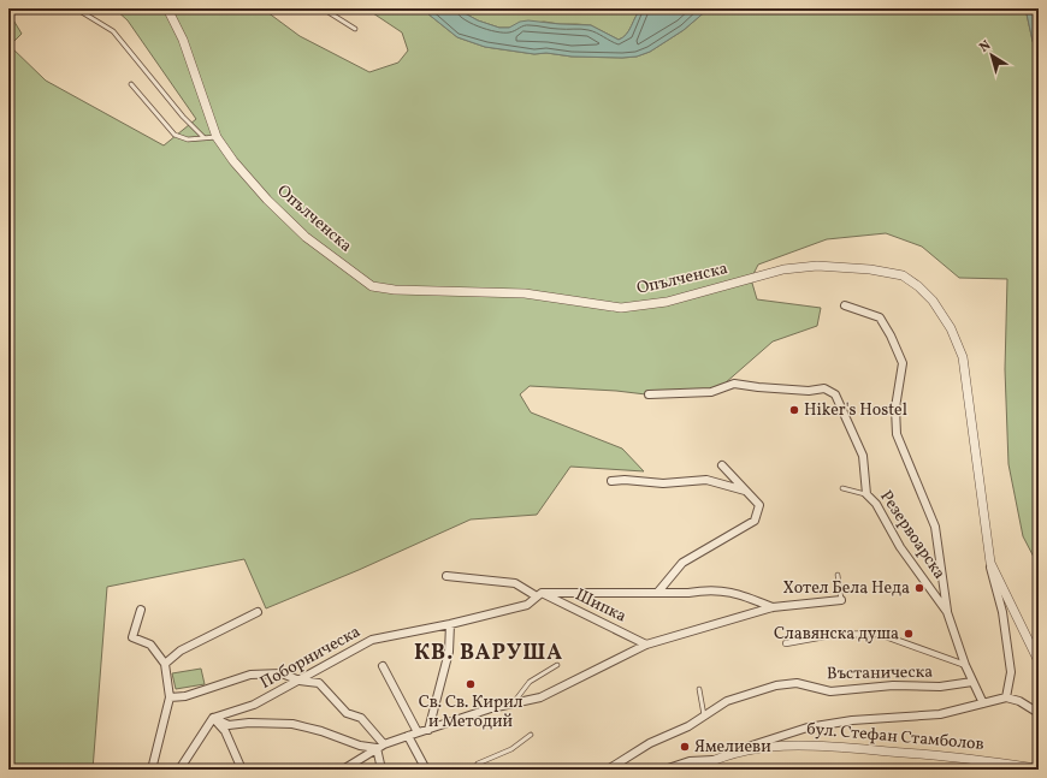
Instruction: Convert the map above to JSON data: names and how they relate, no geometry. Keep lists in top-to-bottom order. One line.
{"streets":{"street":["Опълченска","Резервоарска","Шипка","Поборническа","Въстаническа","бул. Стефан Стамболов"]},"crossings":[["Резервоарска","Въстаническа"],["Шипка","Поборническа"]],"districts":["КВ. ВАРУША"],"places":["Hiker's Hostel","Xотел Бела Неда","Славянска душа","Св. Св. Кирил и Методий","Ямелиеви"],"north":"top left"}
